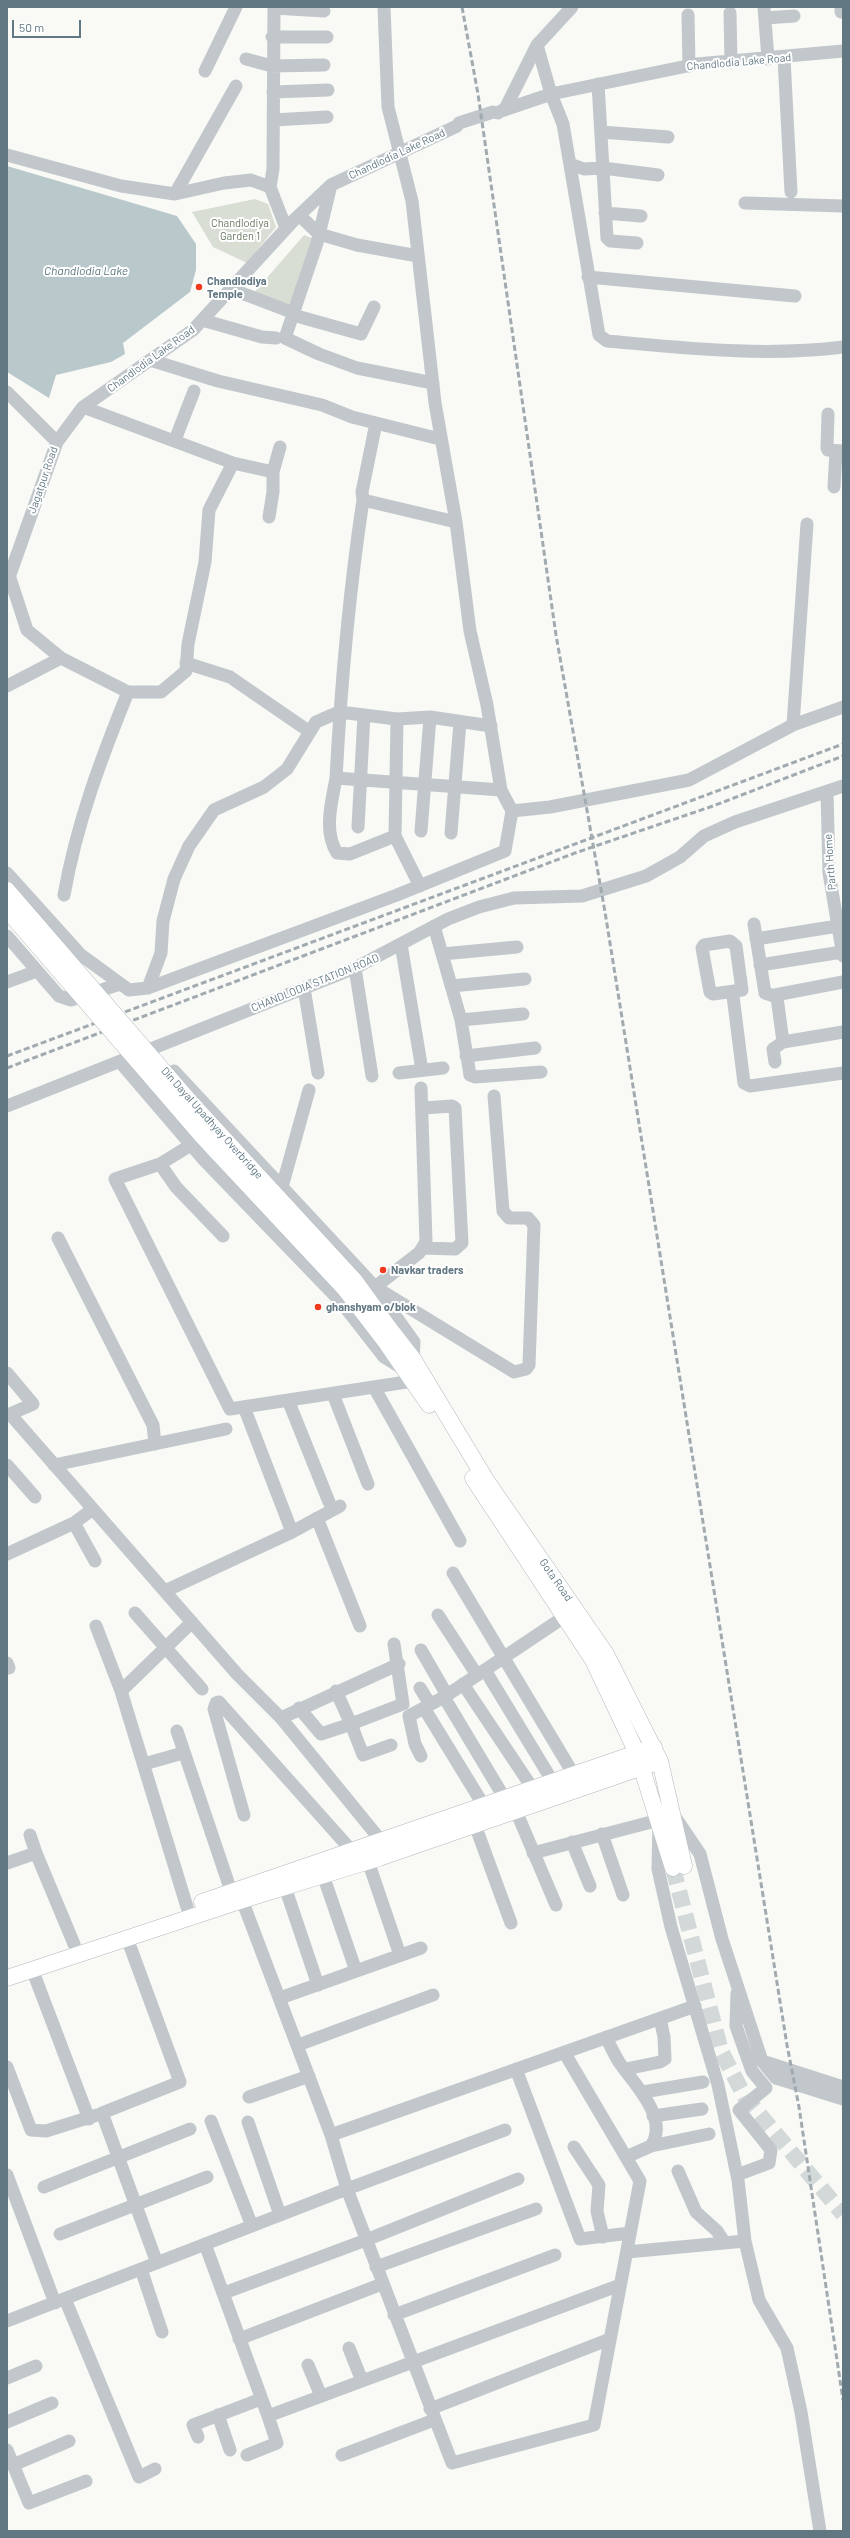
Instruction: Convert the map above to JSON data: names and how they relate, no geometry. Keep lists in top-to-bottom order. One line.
{"streets":{"main road":["Din Dayal Upadhyay Overbridge","Gota Road"],"street":["Chandlodia Lake Road","Jagatpur Road","Parth Home","CHANDLODIA STATION ROAD"]},"crossings":[["Chandlodia Lake Road","Jagatpur Road"],["Parth Home","CHANDLODIA STATION ROAD"],["Din Dayal Upadhyay Overbridge","Gota Road"]],"water":["Chandlodia Lake"],"parks":["Chandlodiya Garden 1"],"places":["Chandlodiya Temple","Navkar traders","ghanshyam o/blok"],"scale_bar":"50 m"}
